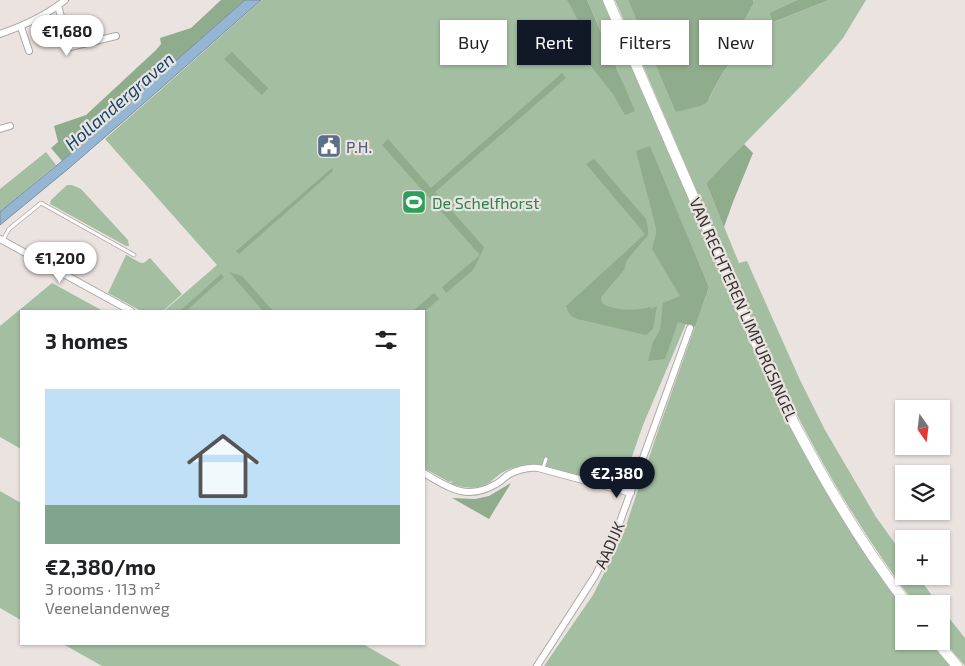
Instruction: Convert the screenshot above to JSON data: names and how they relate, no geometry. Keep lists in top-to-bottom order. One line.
{"streets":{"main road":["VAN RECHTEREN LIMPURGSINGEL"],"street":["AADIJK"]},"water":["Hollandergraven"],"places":{"public building":["P.H."],"sports":["De Schelfhorst"]},"north":"bottom","page":{"price":["€1,680","€1,200","€2,380"],"chip":["Buy","Rent","Filters","New"],"heading":"3 homes","list":[{"name":"€2,380/mo","note":"3 rooms · 113 m² · Veenelandenweg"}],"map_buttons":["+","−"]}}
